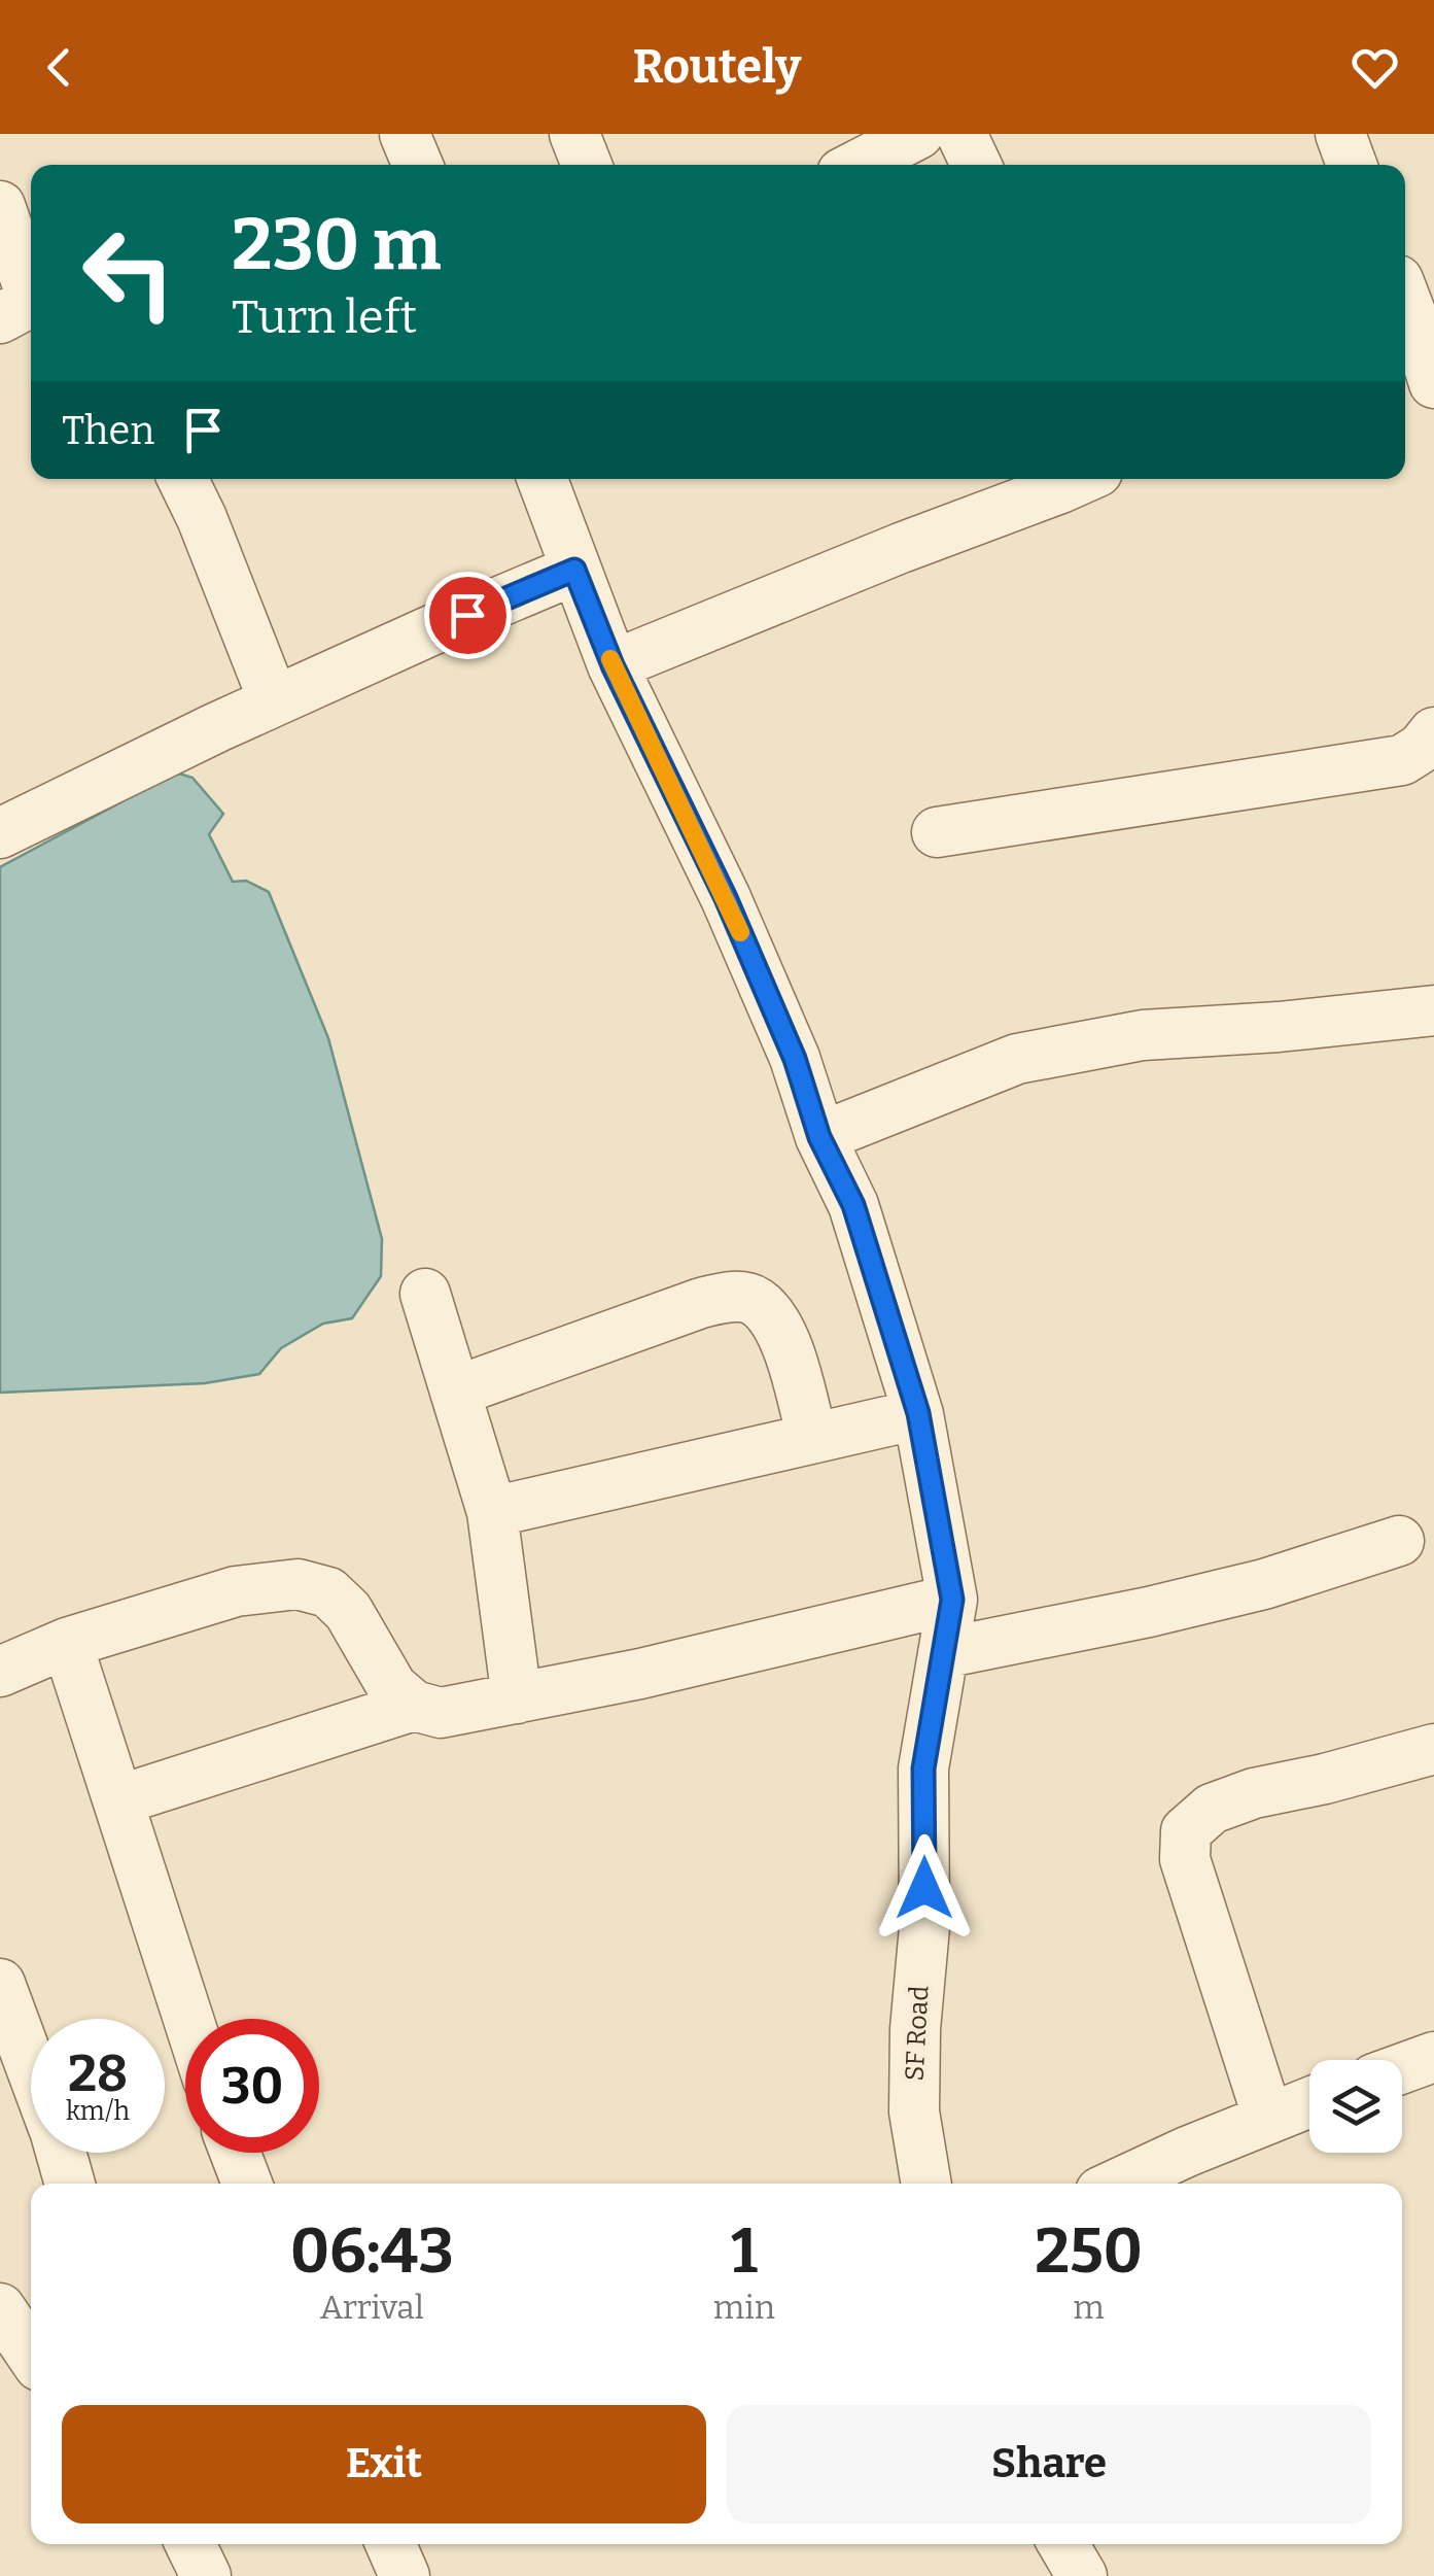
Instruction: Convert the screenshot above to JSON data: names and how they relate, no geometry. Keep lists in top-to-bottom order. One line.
{"streets":{"street":["SF Road"]},"page":{"header":"Routely","turn":["230 m","Turn left"],"then":"Then","speed":"28 km/h","limit":"30","eta":["06:43","Arrival","1","min","250","m"],"buttons":["Exit","Share"]}}
